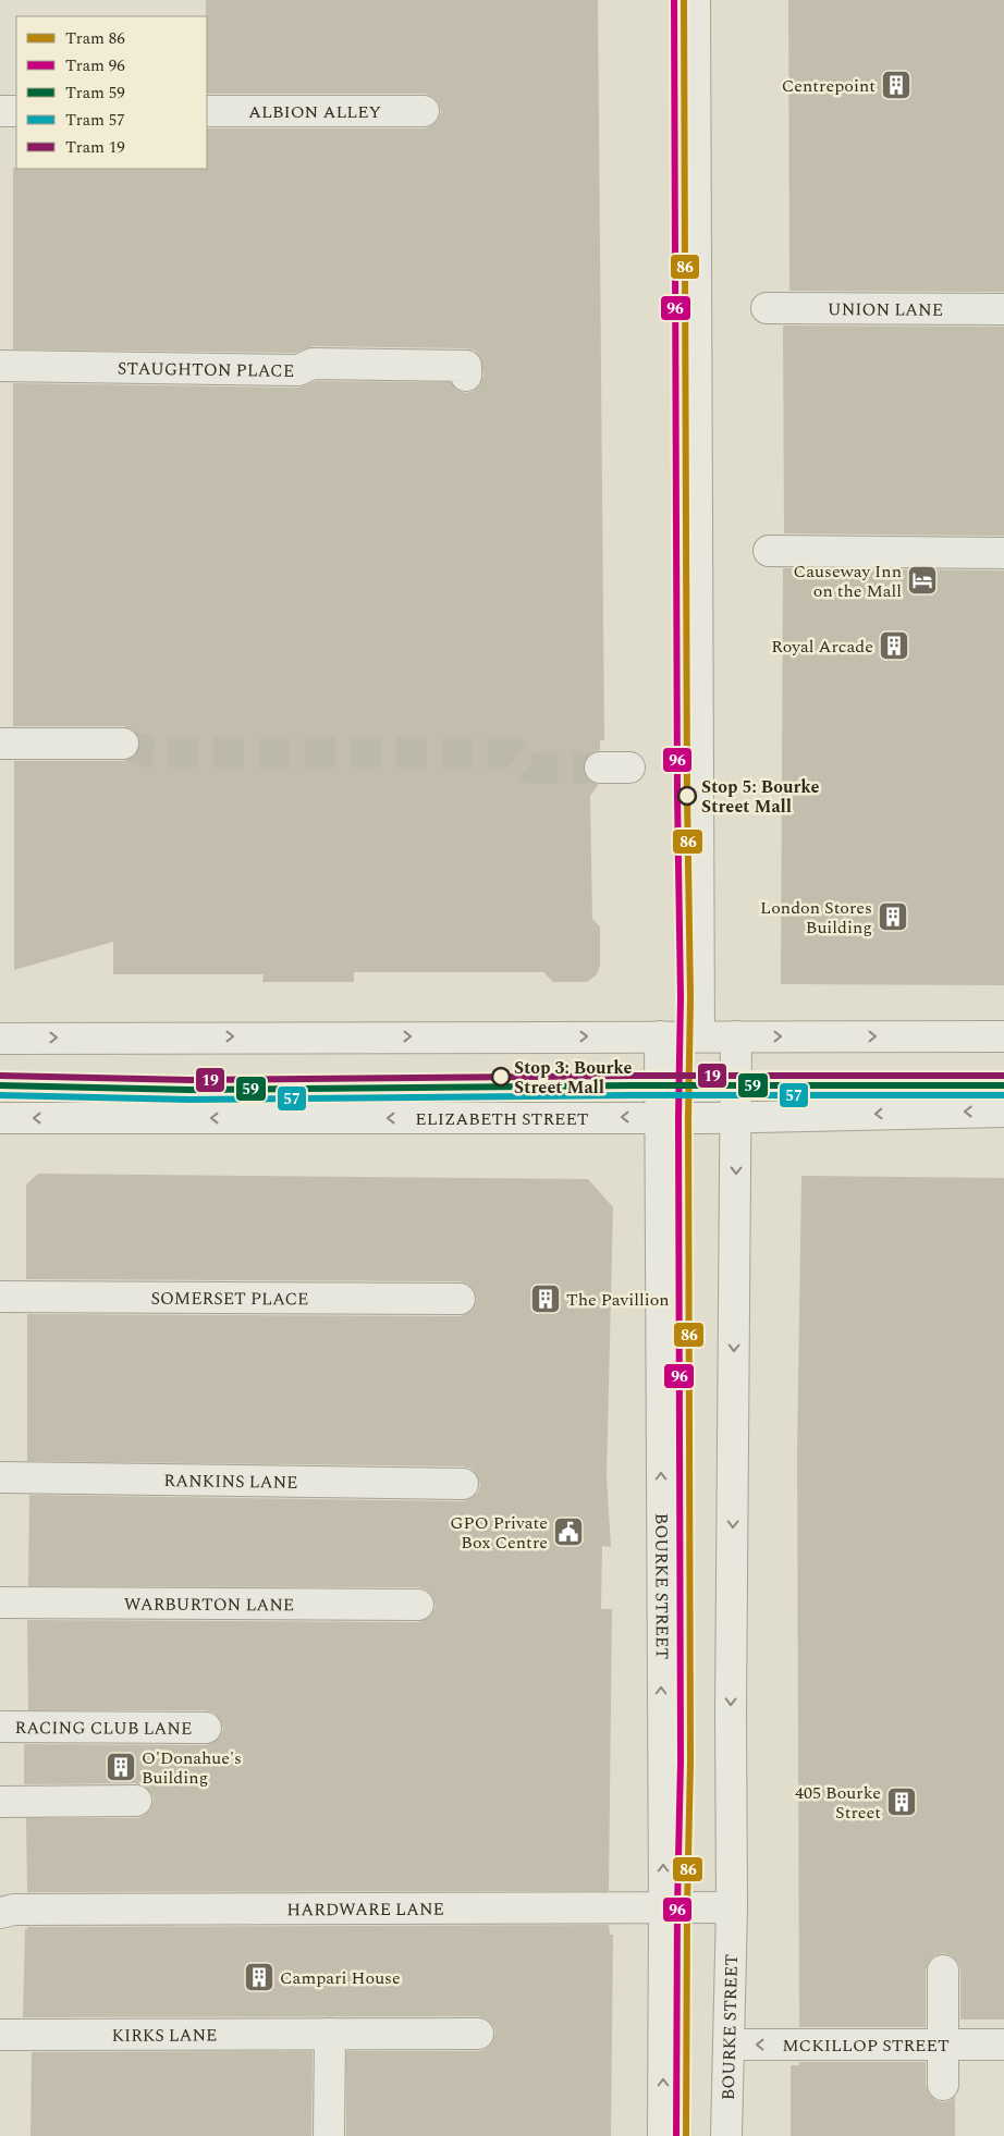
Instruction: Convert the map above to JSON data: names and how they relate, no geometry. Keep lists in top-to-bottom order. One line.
{"streets":{"street":["ALBION ALLEY","UNION LANE","STAUGHTON PLACE","ELIZABETH STREET","SOMERSET PLACE","RANKINS LANE","BOURKE STREET","WARBURTON LANE","RACING CLUB LANE","HARDWARE LANE","KIRKS LANE","MCKILLOP STREET"]},"crossings":[["ELIZABETH STREET","BOURKE STREET"],["BOURKE STREET","HARDWARE LANE"],["BOURKE STREET","MCKILLOP STREET"]],"one_way":["MCKILLOP STREET"],"places":{"building":["Centrepoint","Royal Arcade","London Stores Building","The Pavillion","O'Donahue's Building","405 Bourke Street","Campari House"],"hotel":["Causeway Inn on the Mall"],"other":["Stop 5: Bourke Street Mall","Stop 3: Bourke Street Mall"],"public building":["GPO Private Box Centre"]},"lines":["tram line 86","tram line 96","tram line 19","tram line 59","tram line 57"],"legend":["Tram 86","Tram 96","Tram 59","Tram 57","Tram 19"]}
